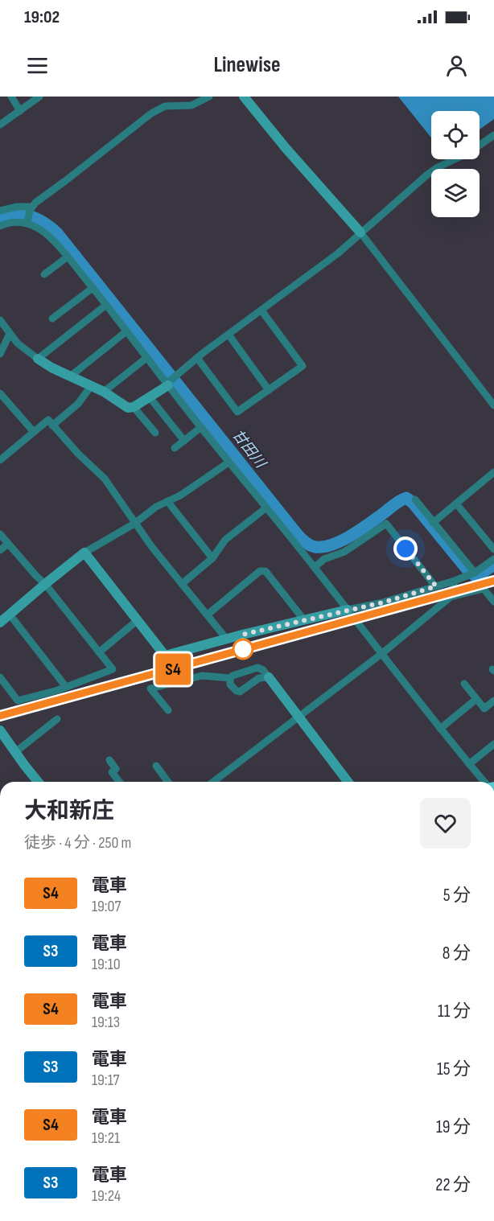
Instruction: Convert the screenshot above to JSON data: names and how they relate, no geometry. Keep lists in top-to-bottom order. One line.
{"water":["甘田川"],"page":{"status":"19:02","header":"Linewise","on_map":"S4","heading":["大和新庄","徒歩 · 4 分 · 250 m"],"list":[{"mark":"S4","name":"電車","note":"19:07","value":"5 分"},{"mark":"S3","name":"電車","note":"19:10","value":"8 分"},{"mark":"S4","name":"電車","note":"19:13","value":"11 分"},{"mark":"S3","name":"電車","note":"19:17","value":"15 分"},{"mark":"S4","name":"電車","note":"19:21","value":"19 分"},{"mark":"S3","name":"電車","note":"19:24","value":"22 分"}]}}
